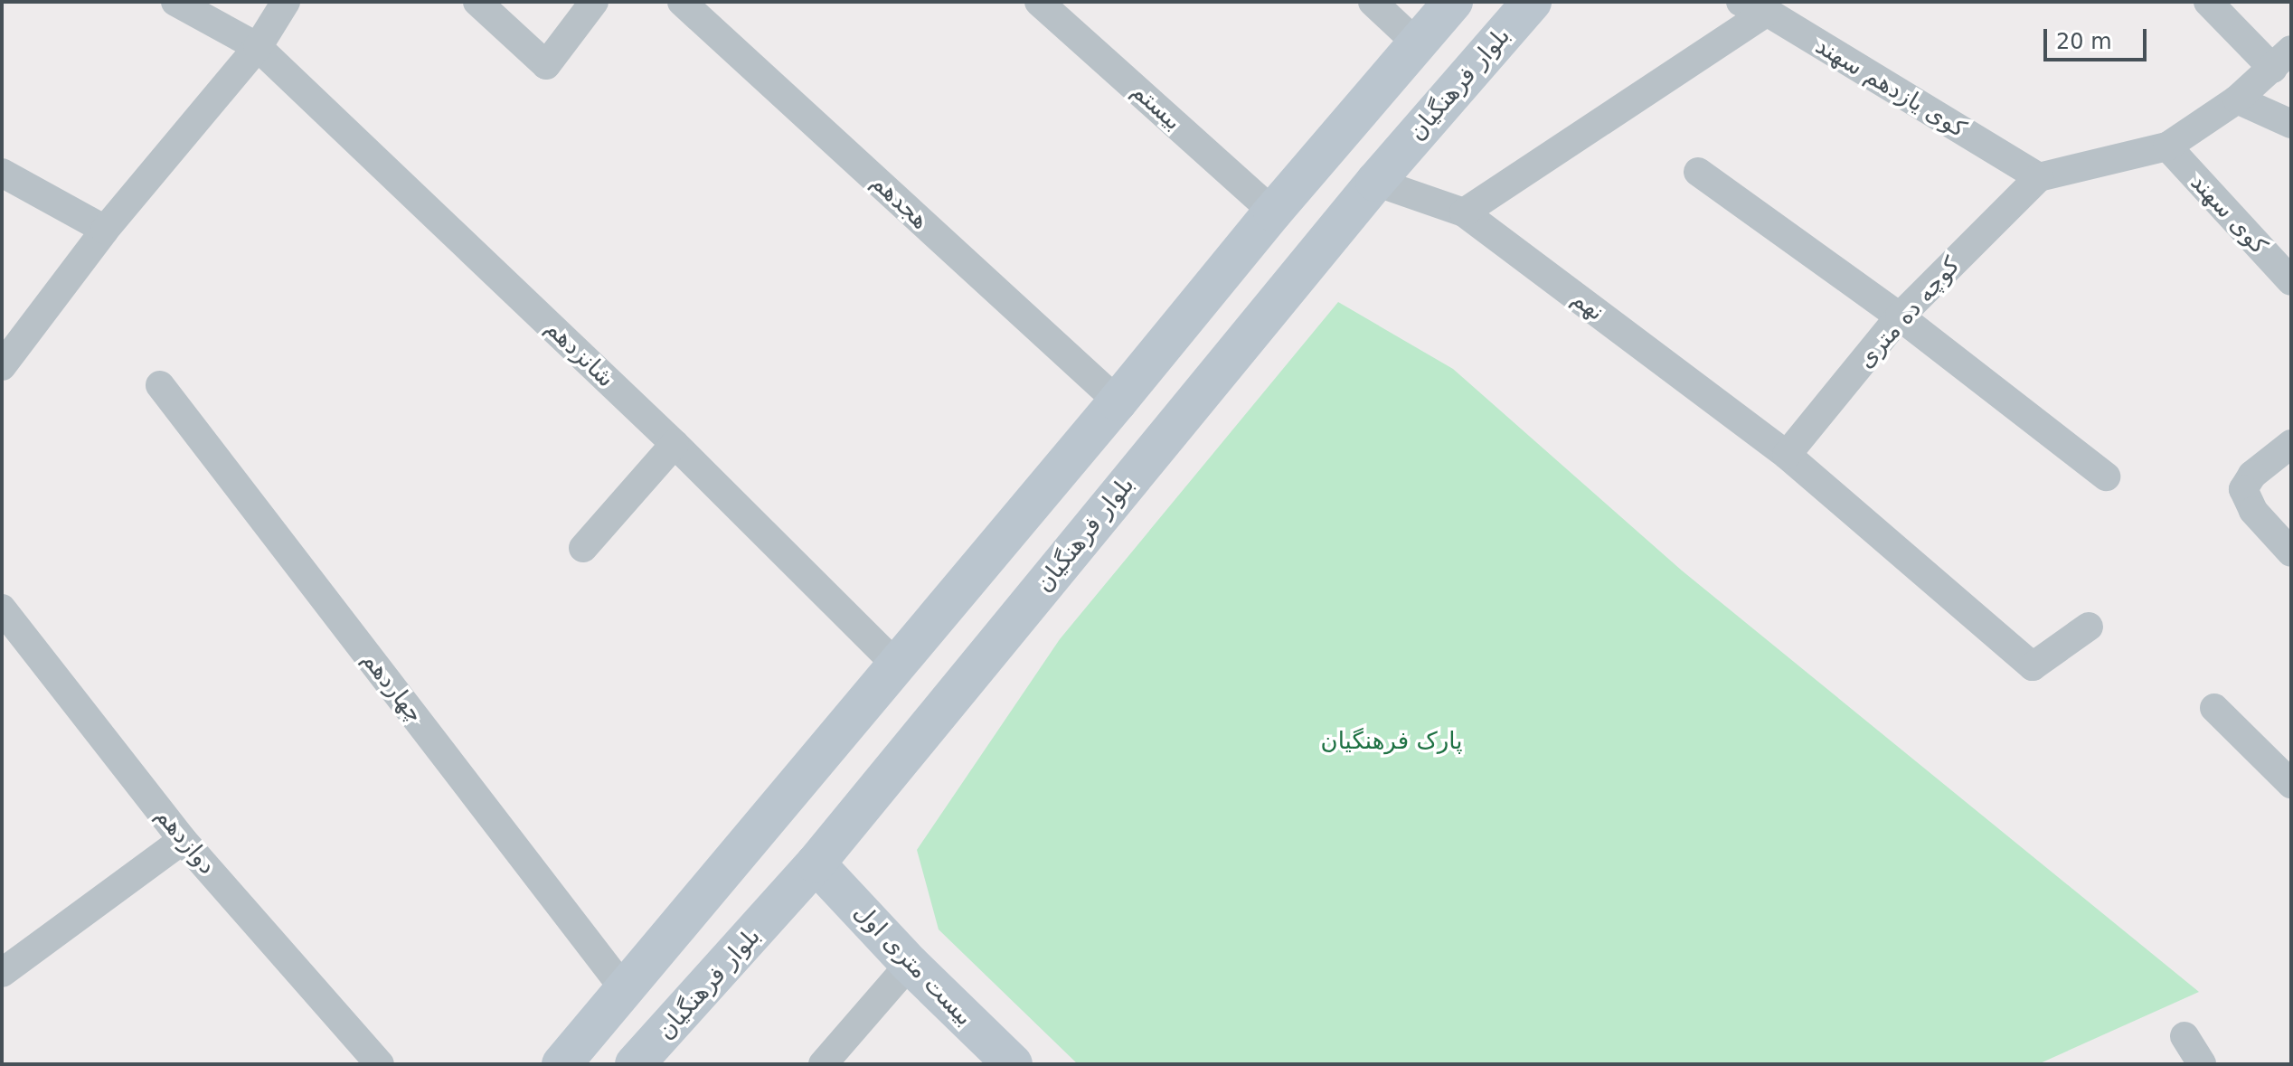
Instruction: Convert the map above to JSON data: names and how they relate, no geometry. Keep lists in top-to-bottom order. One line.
{"streets":{"main road":["بلوار فرهنگیان","بیست متری اول"],"street":["کوی یازدهم سهند","بیستم","هجدهم","کوی سهند","نهم","کوچه ده متری","شانزدهم","چهاردهم","دوازدهم"]},"crossings":[["بلوار فرهنگیان","نهم"],["بلوار فرهنگیان","بیست متری اول"],["کوی یازدهم سهند","کوچه ده متری"],["نهم","کوچه ده متری"]],"parks":["پارک فرهنگیان"],"scale_bar":"20 m"}
